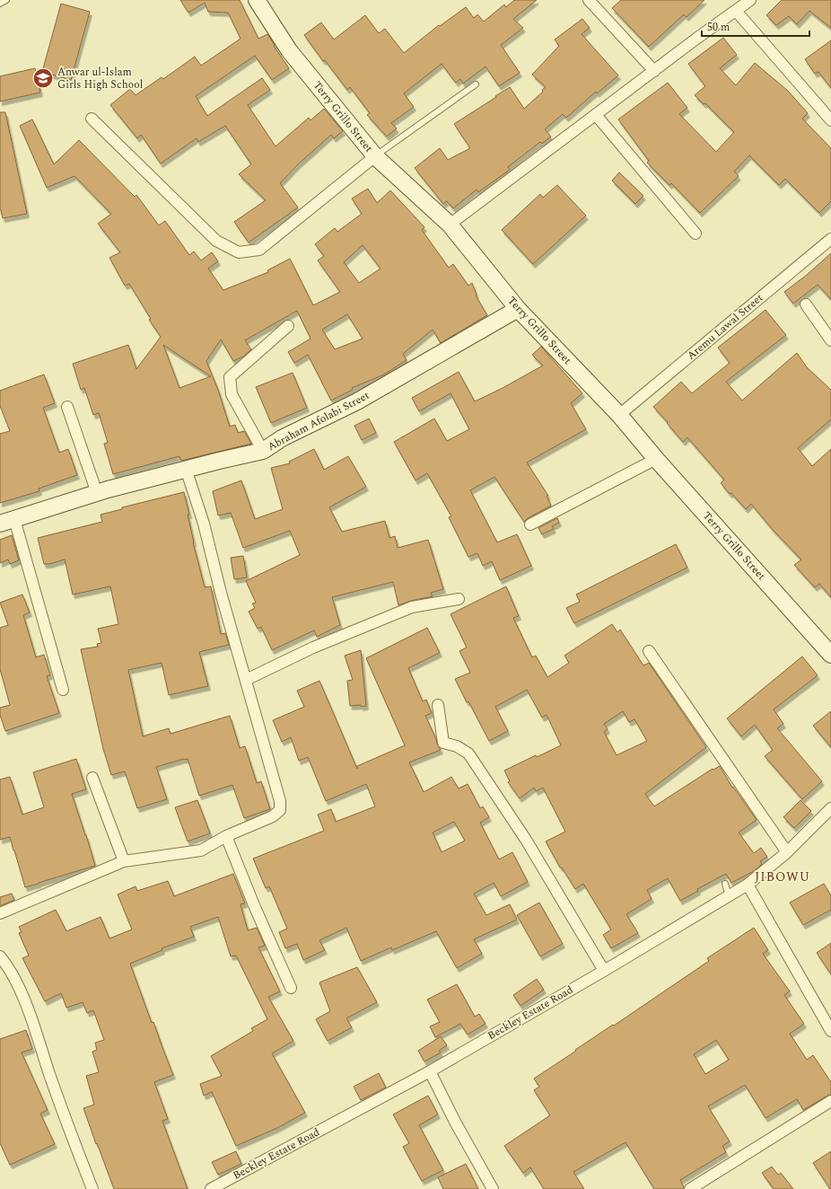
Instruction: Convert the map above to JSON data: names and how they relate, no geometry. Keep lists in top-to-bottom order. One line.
{"streets":{"street":["Terry Grillo Street","Aremu Lawal Street","Abraham Afolabi Street","Beckley Estate Road"]},"crossings":[["Terry Grillo Street","Aremu Lawal Street"],["Terry Grillo Street","Abraham Afolabi Street"]],"districts":["JIBOWU"],"places":{"school or university":["Anwar ul-Islam Girls High School"]},"scale_bar":"50 m"}
